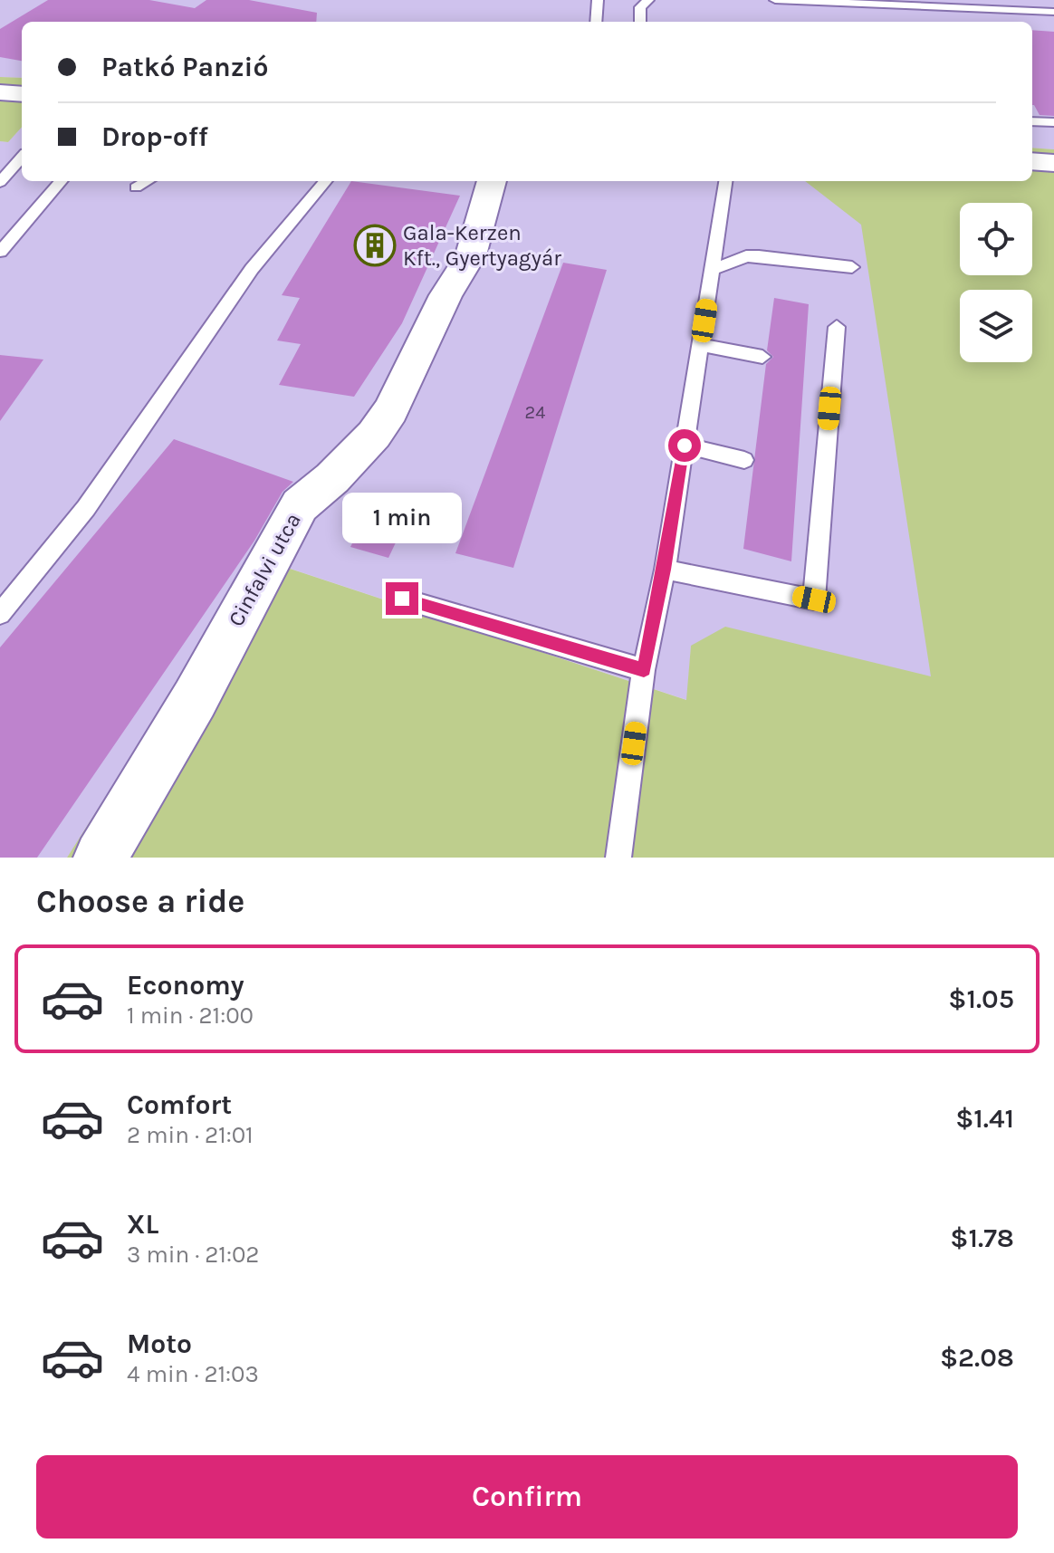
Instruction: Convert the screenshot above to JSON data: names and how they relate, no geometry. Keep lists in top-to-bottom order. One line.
{"streets":{"street":["Cinfalvi utca"]},"places":{"building":["Gala-Kerzen Kft., Gyertyagyár"]},"house_numbers":["24"],"page":{"banner":["Patkó Panzió","Drop-off"],"bubble":"1 min","heading":"Choose a ride","list":[{"name":"Economy","note":"1 min · 21:00","value":"$1.05"},{"name":"Comfort","note":"2 min · 21:01","value":"$1.41"},{"name":"XL","note":"3 min · 21:02","value":"$1.78"},{"name":"Moto","note":"4 min · 21:03","value":"$2.08"}],"buttons":"Confirm"}}
